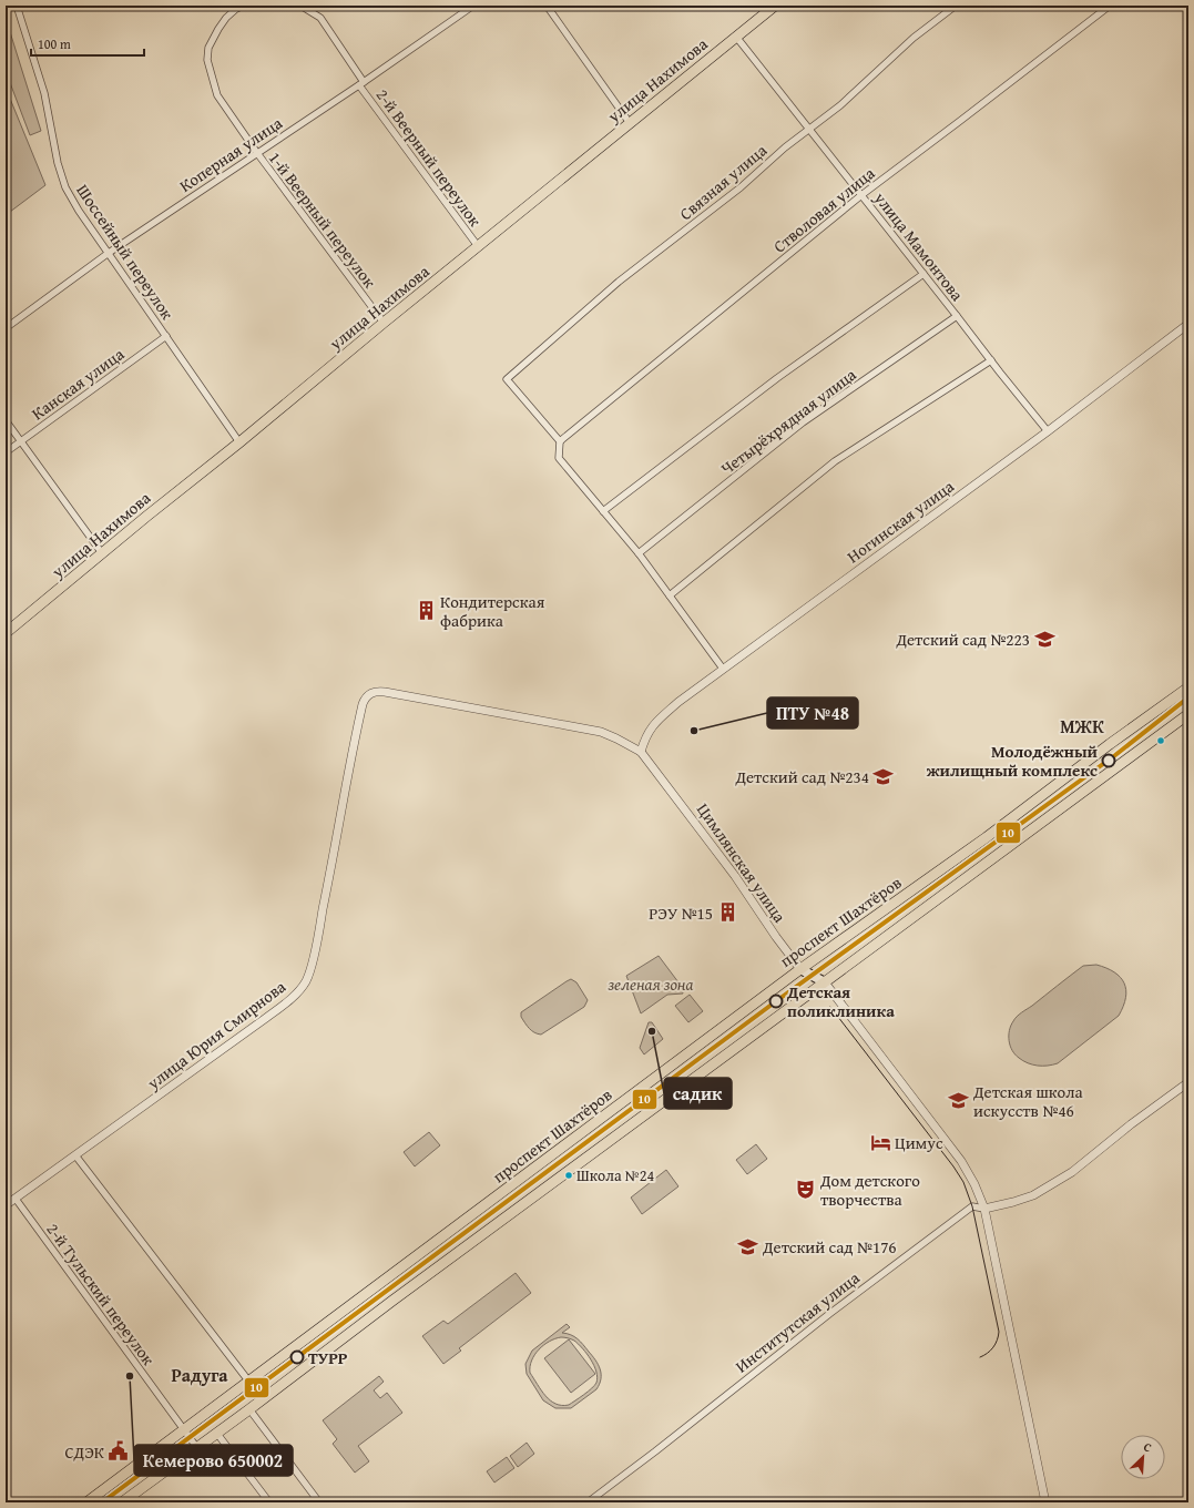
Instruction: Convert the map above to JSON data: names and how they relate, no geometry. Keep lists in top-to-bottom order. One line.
{"streets":{"main road":["улица Нахимова","Цимлянская улица","проспект Шахтёров"],"street":["Коперная улица","2-й Веерный переулок","Связная улица","Стволовая улица","1-й Веерный переулок","улица Мамонтова","Шоссейный переулок","Канская улица","Четырёхрядная улица","Ногинская улица","улица Юрия Смирнова","2-й Тульский переулок","Институтская улица"]},"crossings":[["улица Нахимова","2-й Веерный переулок"],["улица Нахимова","1-й Веерный переулок"],["улица Нахимова","улица Мамонтова"],["улица Нахимова","Шоссейный переулок"],["Коперная улица","2-й Веерный переулок"],["Коперная улица","1-й Веерный переулок"],["Коперная улица","Шоссейный переулок"],["Связная улица","Стволовая улица"],["Связная улица","улица Мамонтова"],["Стволовая улица","улица Мамонтова"],["улица Мамонтова","Четырёхрядная улица"],["улица Мамонтова","Ногинская улица"],["Шоссейный переулок","Канская улица"],["Ногинская улица","Цимлянская улица"],["Цимлянская улица","проспект Шахтёров"],["Цимлянская улица","улица Юрия Смирнова"],["Цимлянская улица","Институтская улица"],["проспект Шахтёров","2-й Тульский переулок"],["улица Юрия Смирнова","2-й Тульский переулок"]],"districts":["МЖК","Радуга"],"parks":["зеленая зона"],"places":{"building":["Кондитерская фабрика","РЭУ №15"],"school or university":["Детский сад №223","Детский сад №234","Детская школа искусств №46","Детский сад №176"],"other":["ПТУ №48","Молодёжный жилищный комплекс","Детская поликлиника","садик","Школа №24","ТУРР","Кемерово 650002"],"hotel":["Цимус"],"theatre":["Дом детского творчества"],"public building":["СДЭК"]},"lines":["transit line 10"],"scale_bar":"100 m","north":"top right"}
